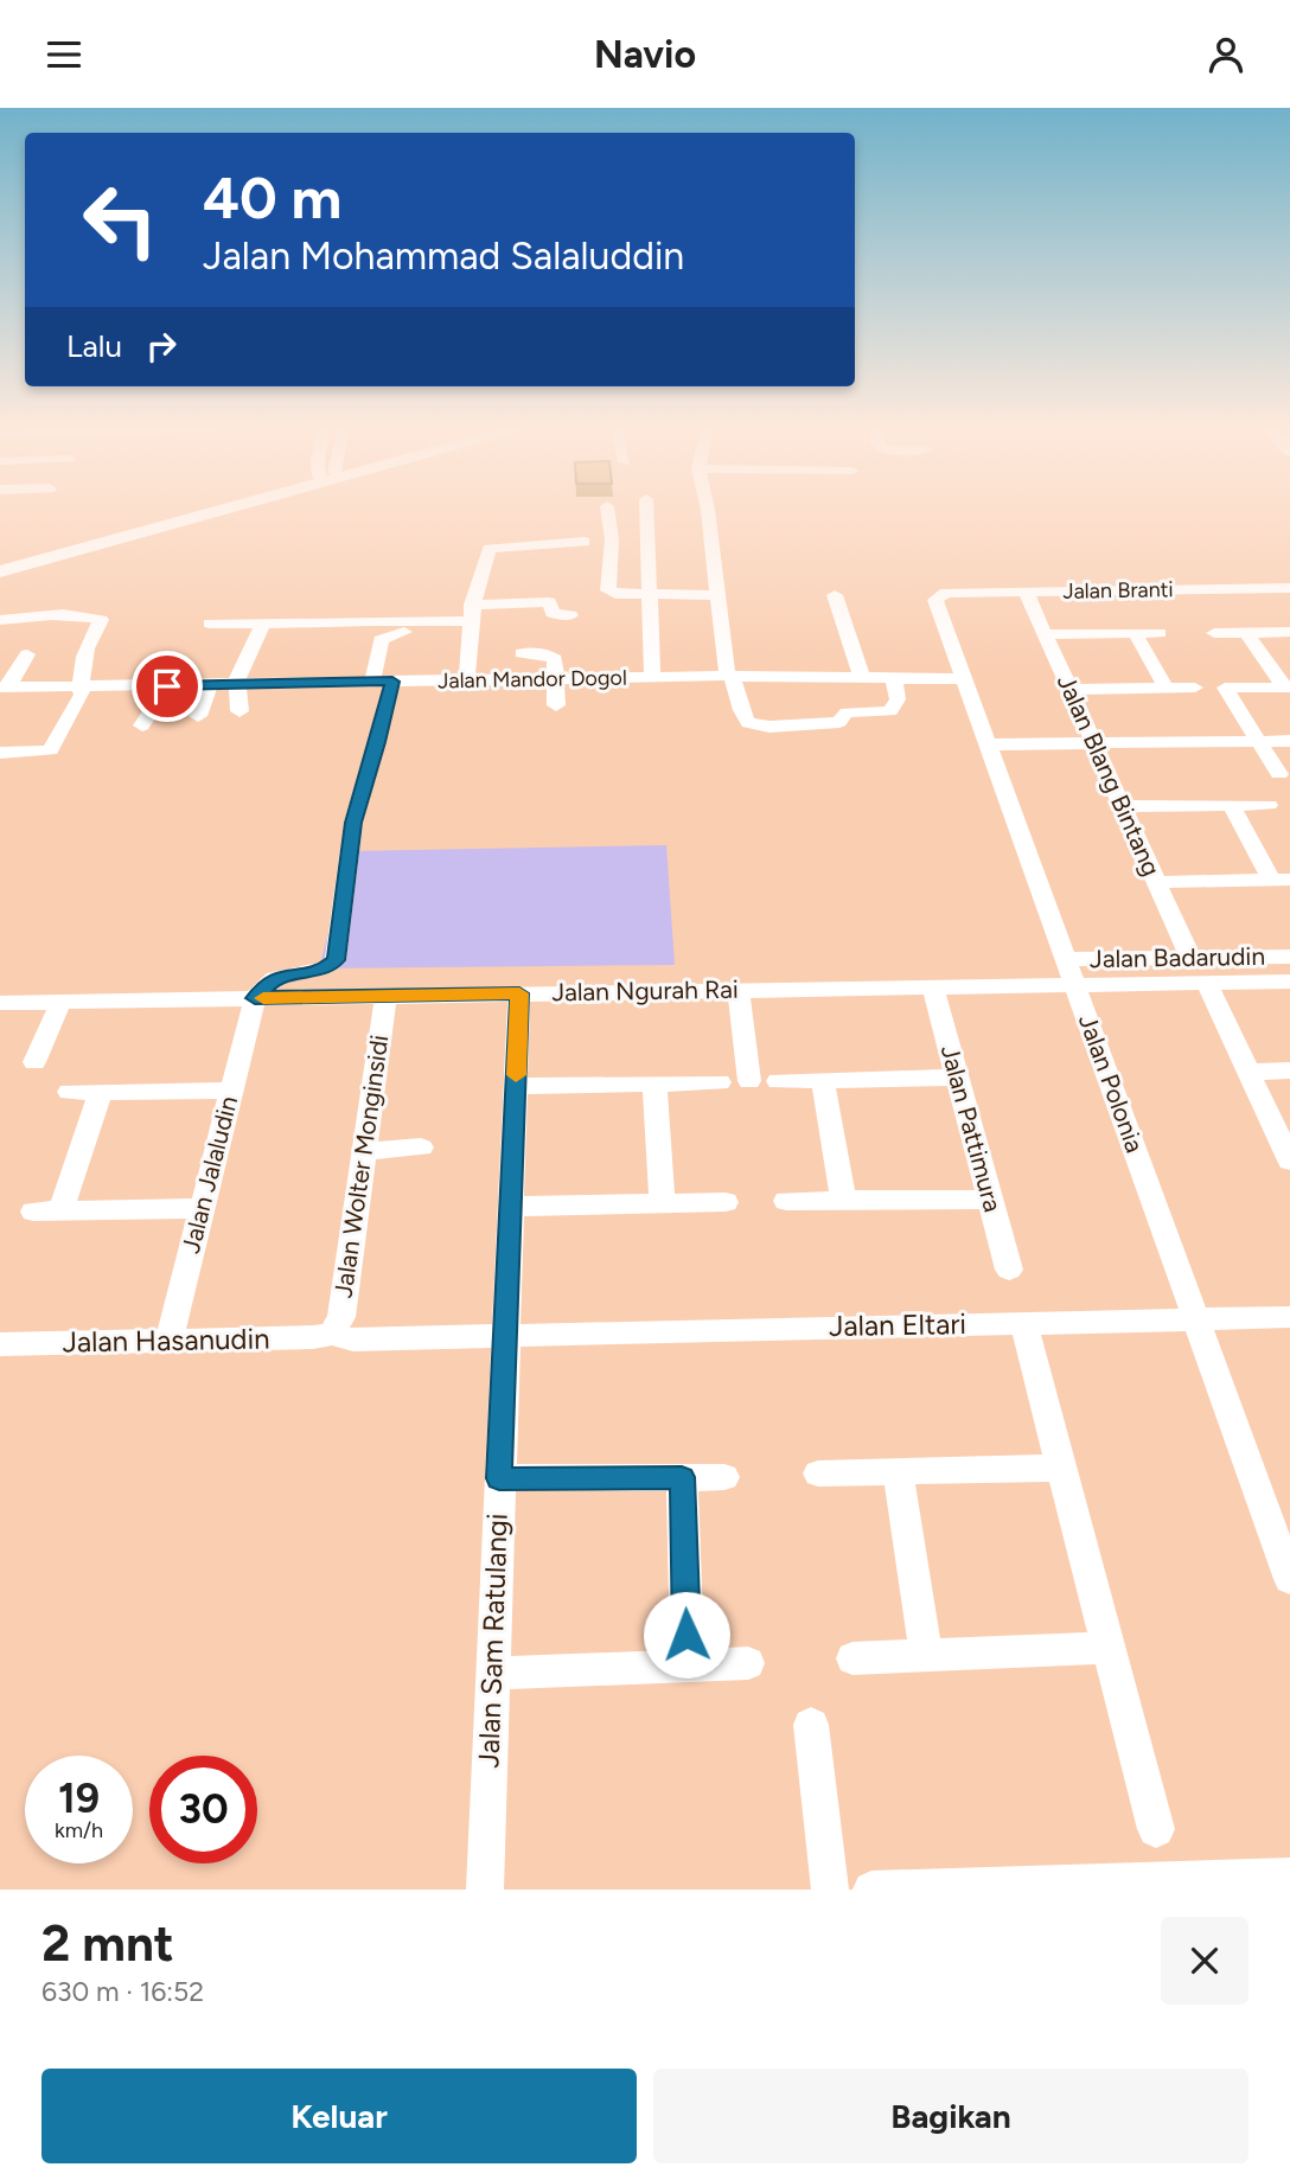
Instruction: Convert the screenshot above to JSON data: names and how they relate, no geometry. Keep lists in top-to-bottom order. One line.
{"streets":{"street":["Jalan Branti","Jalan Mandor Dogol","Jalan Blang Bintang","Jalan Badarudin","Jalan Ngurah Rai","Jalan Polonia","Jalan Pattimura","Jalan Wolter Monginsidi","Jalan Jalaludin","Jalan Eltari","Jalan Hasanudin","Jalan Sam Ratulangi"]},"crossings":[["Jalan Branti","Jalan Blang Bintang"],["Jalan Branti","Jalan Polonia"],["Jalan Mandor Dogol","Jalan Polonia"],["Jalan Blang Bintang","Jalan Badarudin"],["Jalan Badarudin","Jalan Polonia"],["Jalan Ngurah Rai","Jalan Polonia"],["Jalan Ngurah Rai","Jalan Pattimura"],["Jalan Ngurah Rai","Jalan Wolter Monginsidi"],["Jalan Ngurah Rai","Jalan Jalaludin"],["Jalan Ngurah Rai","Jalan Sam Ratulangi"],["Jalan Polonia","Jalan Eltari"],["Jalan Wolter Monginsidi","Jalan Eltari"],["Jalan Wolter Monginsidi","Jalan Hasanudin"],["Jalan Jalaludin","Jalan Hasanudin"],["Jalan Eltari","Jalan Hasanudin"],["Jalan Eltari","Jalan Sam Ratulangi"]],"page":{"header":"Navio","turn":["40 m","Jalan Mohammad Salaluddin"],"then":"Lalu","speed":"19 km/h","limit":"30","heading":["2 mnt","630 m · 16:52"],"buttons":["Keluar","Bagikan"]}}
